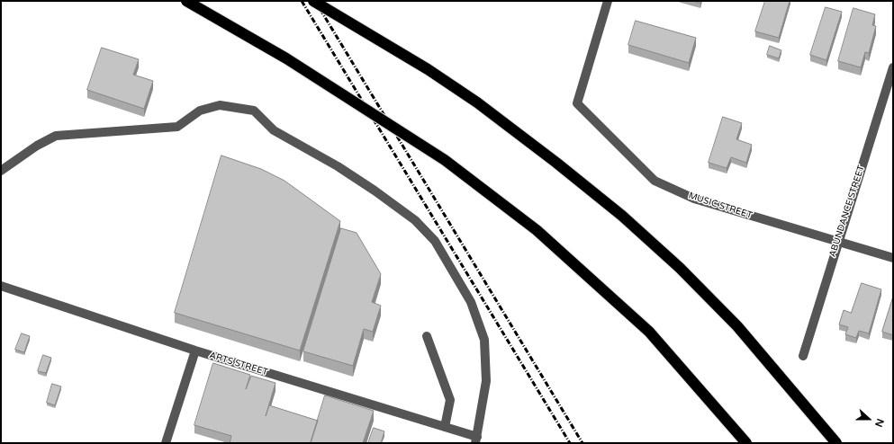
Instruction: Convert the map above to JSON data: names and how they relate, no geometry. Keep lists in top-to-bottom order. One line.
{"streets":{"street":["MUSIC STREET","ABUNDANCE STREET","ARTS STREET"]},"crossings":[["MUSIC STREET","ABUNDANCE STREET"]],"north":"right"}
